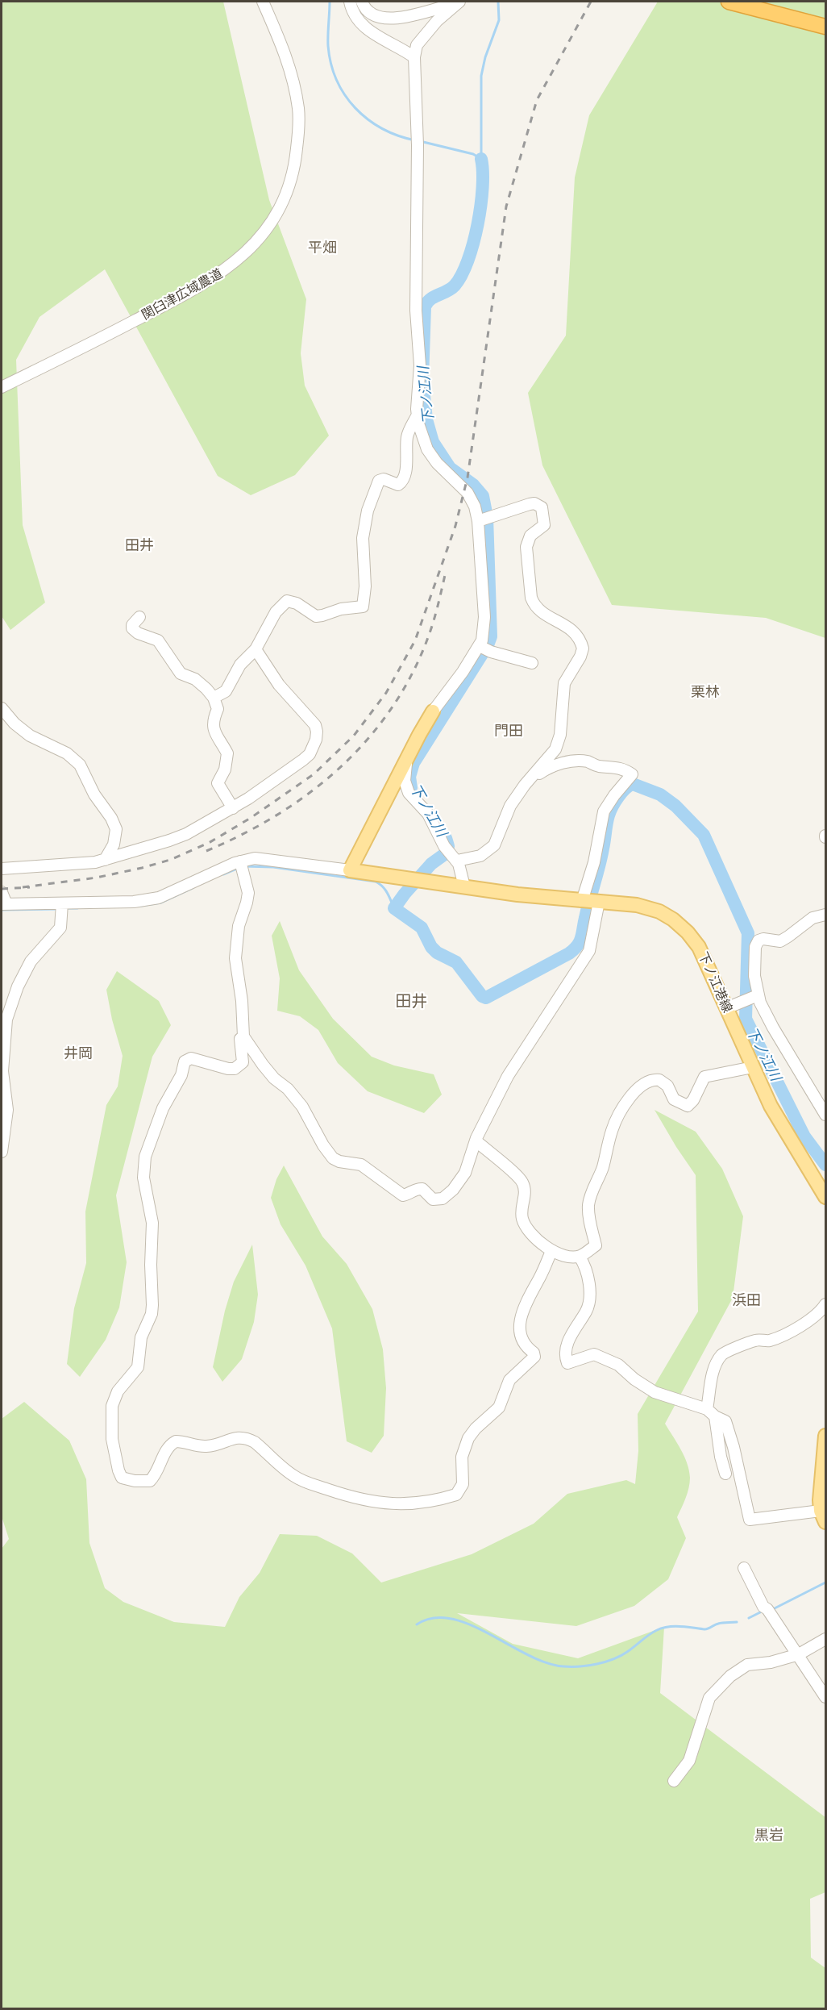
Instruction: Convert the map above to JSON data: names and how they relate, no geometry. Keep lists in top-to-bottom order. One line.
{"streets":{"main road":["下ノ江港線"],"street":["関臼津広域農道"]},"districts":["平畑","田井","栗林","門田","田井","井岡","浜田","黒岩"],"water":["下ノ江川"]}
